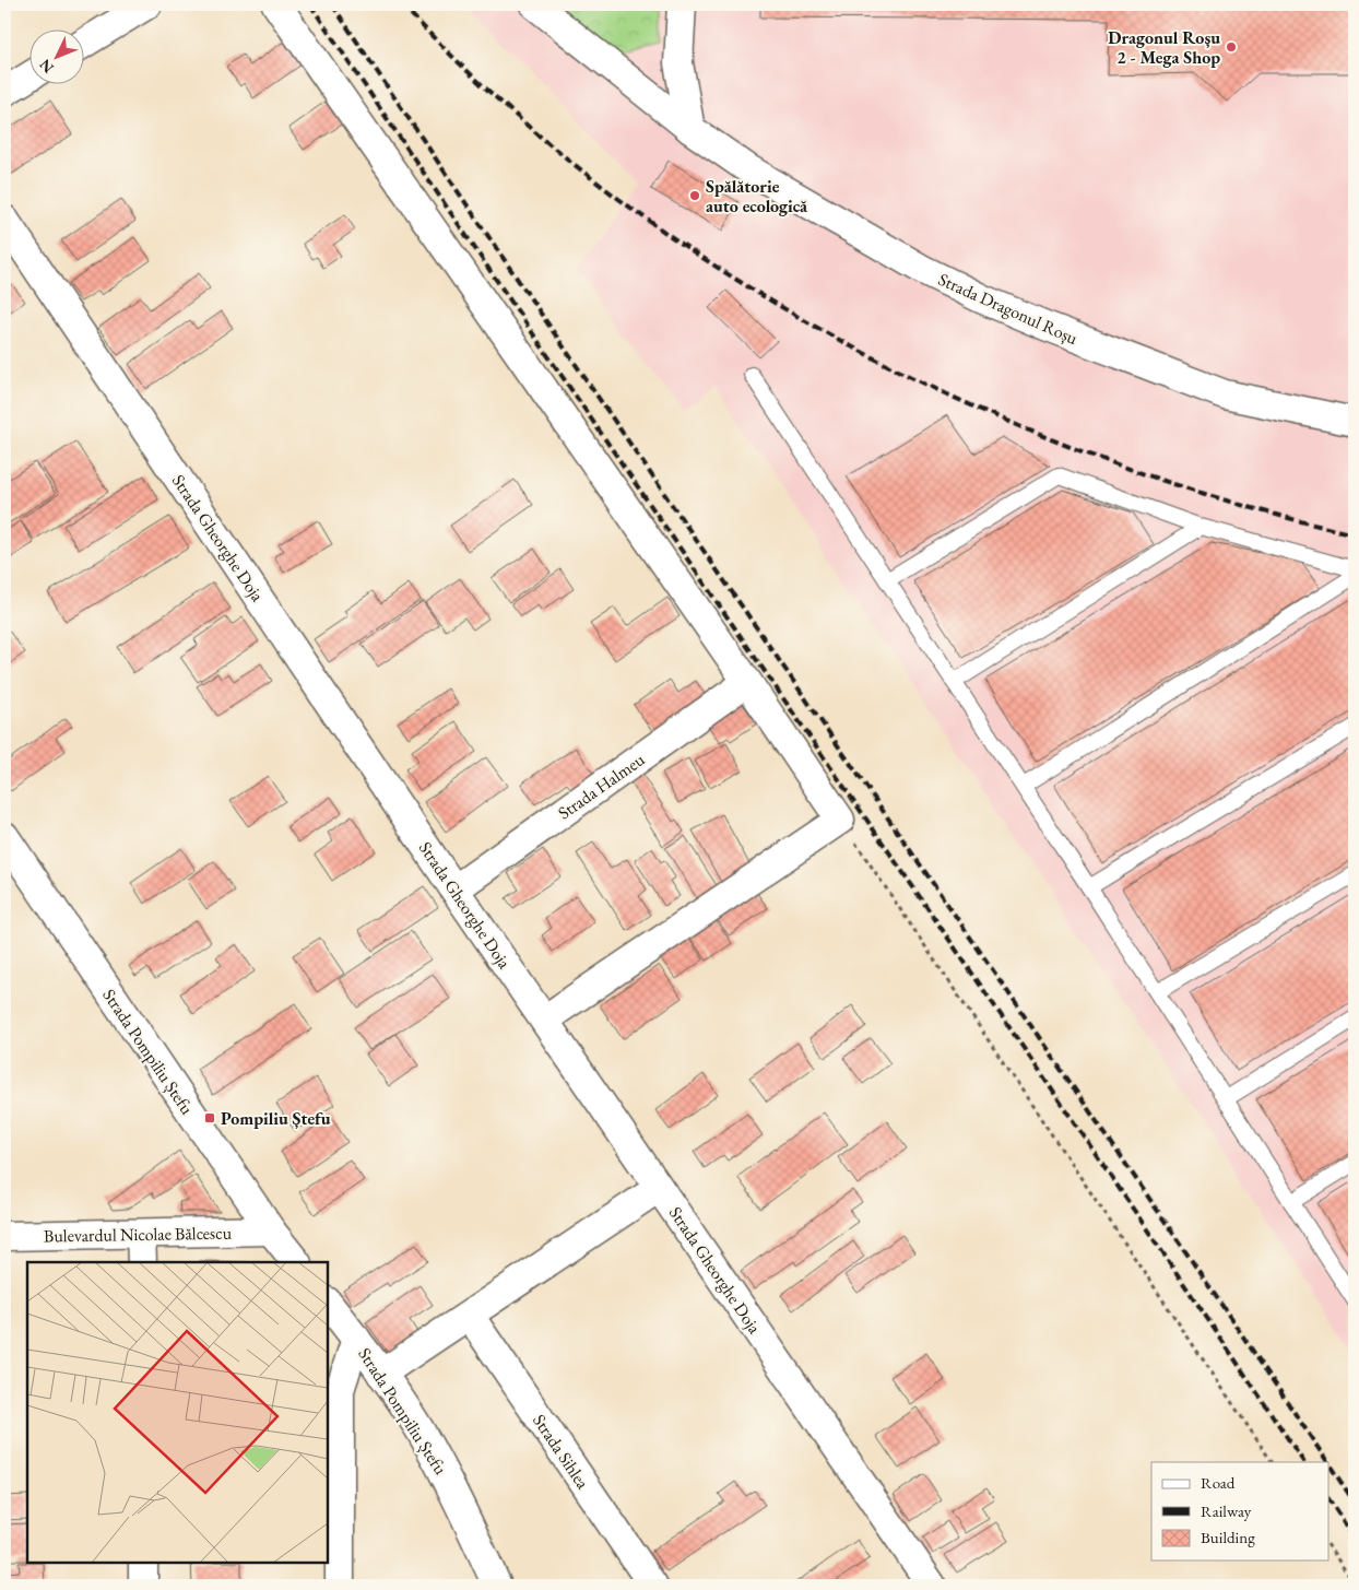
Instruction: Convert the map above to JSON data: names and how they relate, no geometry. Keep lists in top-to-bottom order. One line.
{"streets":{"street":["Strada Dragonul Roșu","Strada Gheorghe Doja","Strada Halmeu","Strada Pompiliu Ștefu","Bulevardul Nicolae Bălcescu","Strada Sihlea"]},"crossings":[["Strada Gheorghe Doja","Strada Halmeu"],["Strada Pompiliu Ștefu","Bulevardul Nicolae Bălcescu"]],"places":{"other":["Dragonul Roșu 2 - Mega Shop","Spălătorie auto ecologică"],"transit":["Pompiliu Ștefu"]},"legend":["Road","Railway","Building"],"north":"bottom left"}
